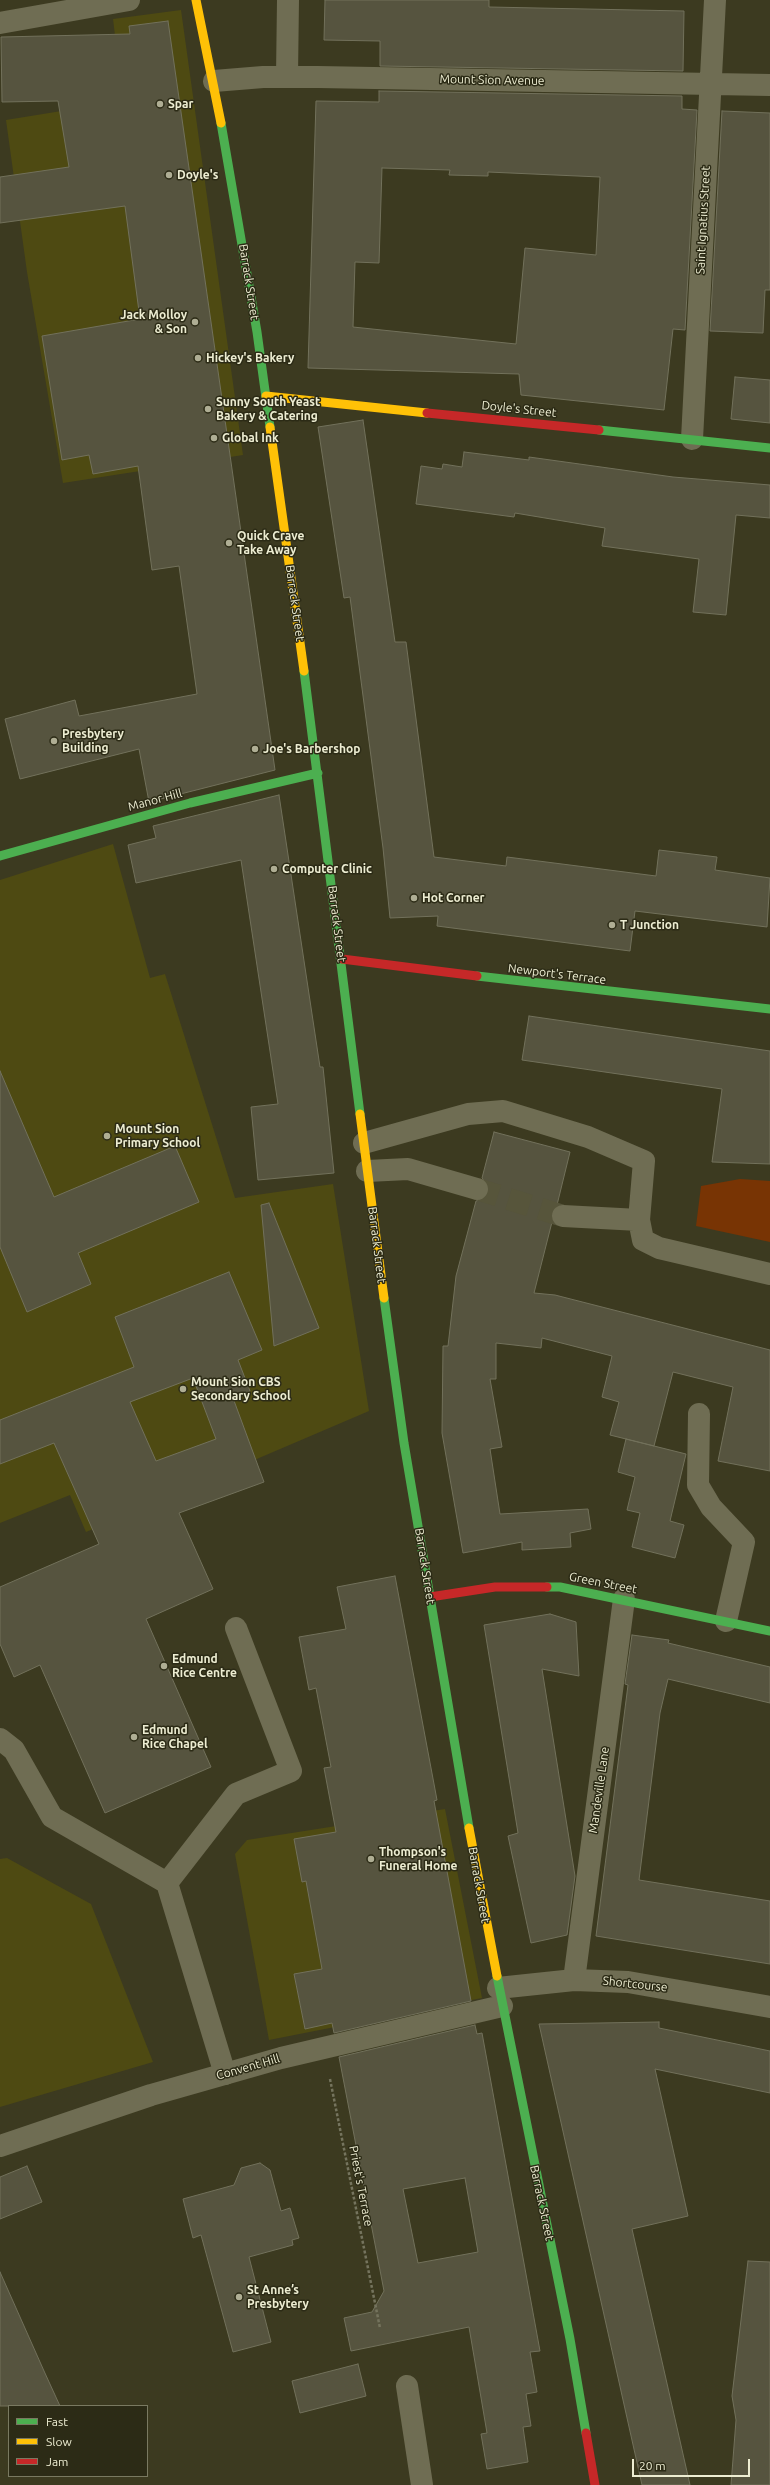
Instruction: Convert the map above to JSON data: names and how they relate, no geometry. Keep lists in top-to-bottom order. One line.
{"streets":{"street":["Mount Sion Avenue","Saint Ignatius Street","Barrack Street","Doyle's Street","Manor Hill","Newport's Terrace","Green Street","Mandeville Lane","Shortcourse","Convent Hill"],"path":["Priest's Terrace"]},"crossings":[["Mount Sion Avenue","Saint Ignatius Street"],["Mount Sion Avenue","Barrack Street"],["Saint Ignatius Street","Doyle's Street"],["Barrack Street","Doyle's Street"],["Barrack Street","Manor Hill"],["Barrack Street","Newport's Terrace"],["Barrack Street","Green Street"],["Barrack Street","Shortcourse"],["Barrack Street","Convent Hill"],["Green Street","Mandeville Lane"],["Mandeville Lane","Shortcourse"],["Shortcourse","Convent Hill"],["Convent Hill","Priest's Terrace"]],"places":["Spar","Doyle's","Jack Molloy & Son","Hickey's Bakery","Sunny South Yeast Bakery & Catering","Global Ink","Quick Crave Take Away","Presbytery Building","Joe's Barbershop","Computer Clinic","Hot Corner","T Junction","Mount Sion Primary School","Mount Sion CBS Secondary School","Edmund Rice Centre","Edmund Rice Chapel","Thompson's Funeral Home","St Anne’s Presbytery"],"legend":["Fast","Slow","Jam"],"scale_bar":"20 m"}
